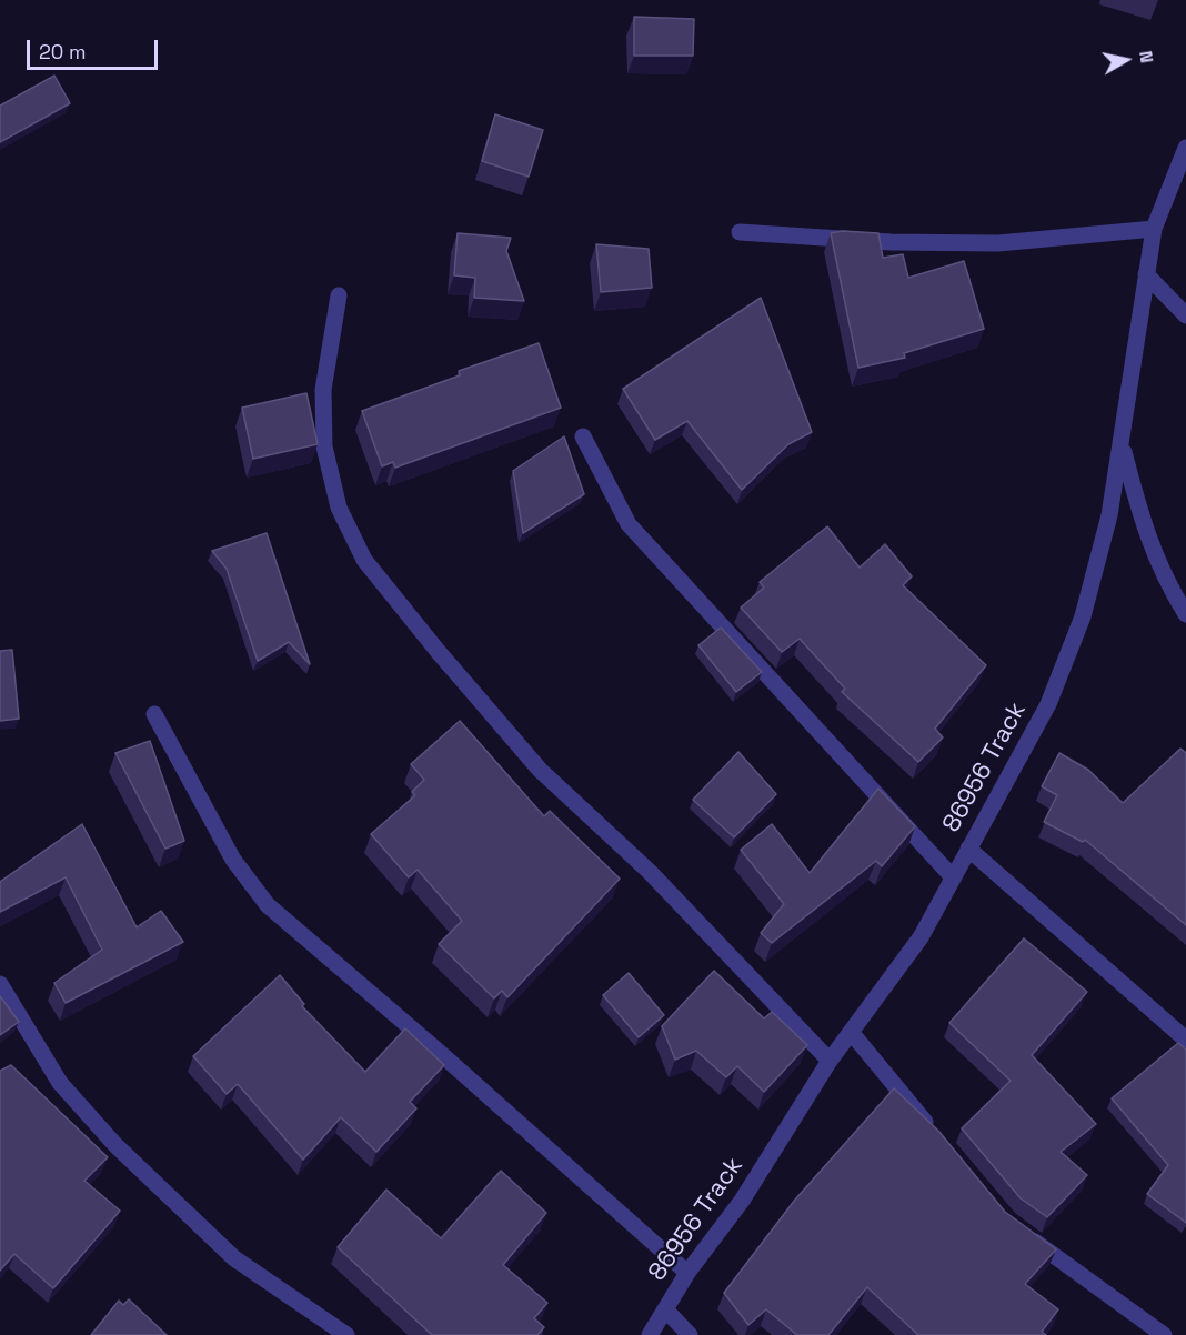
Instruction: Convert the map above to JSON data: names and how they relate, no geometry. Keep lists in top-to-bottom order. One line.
{"streets":{"street":["86956 Track"]},"scale_bar":"20 m","north":"right"}
